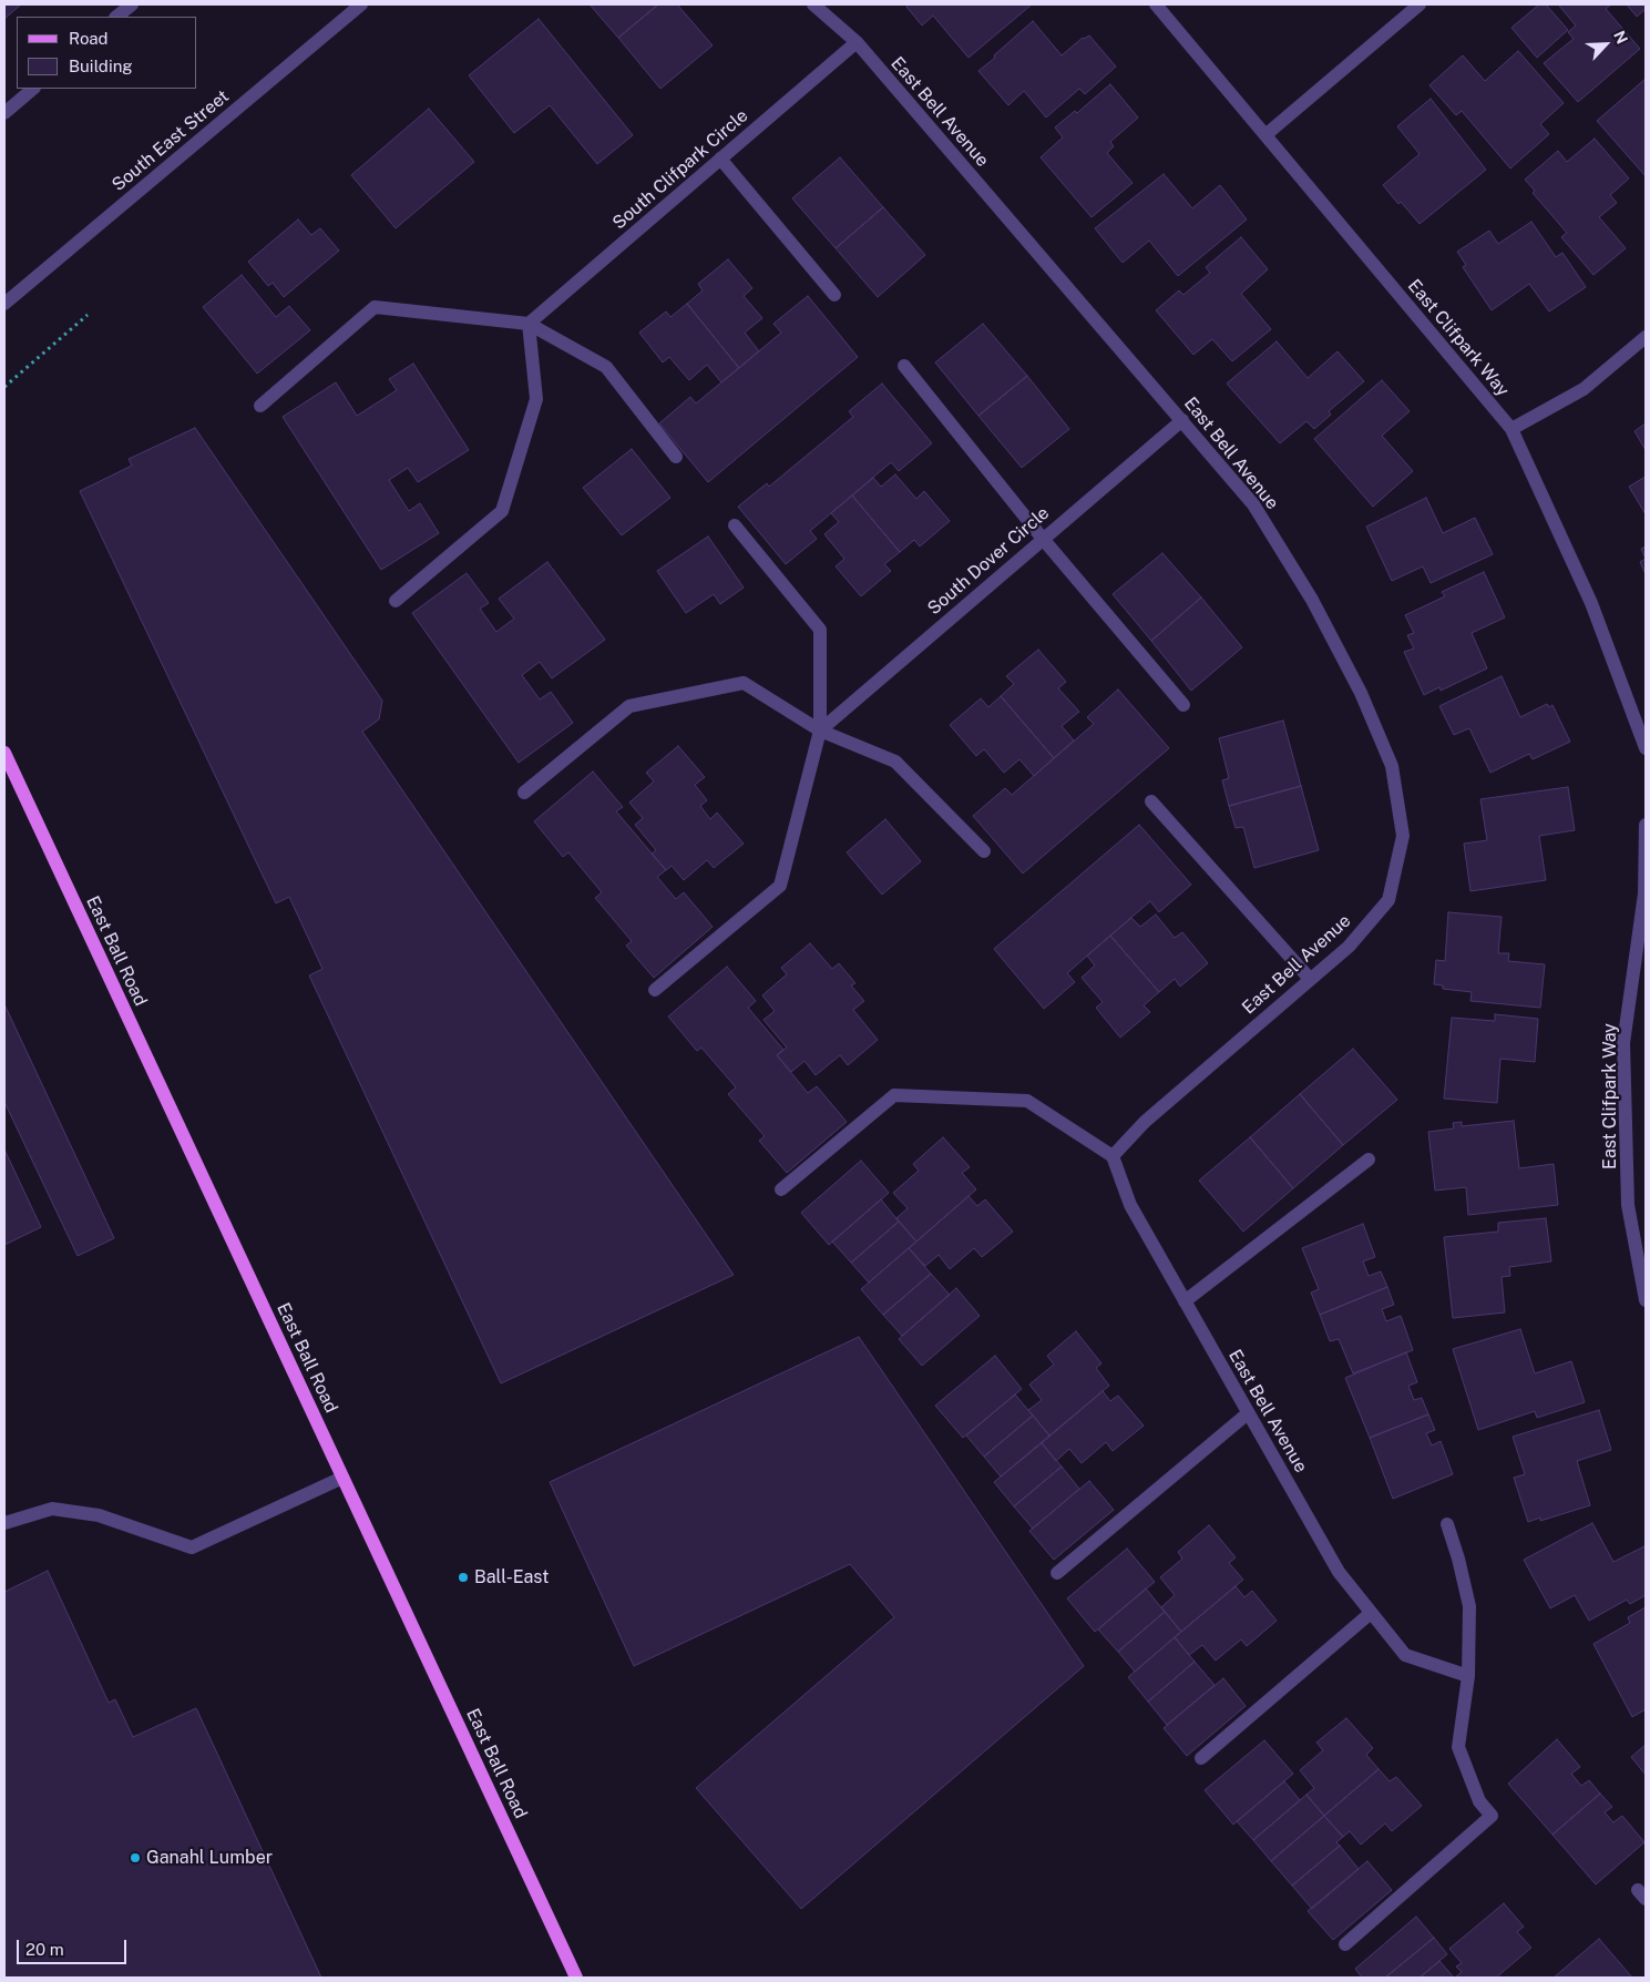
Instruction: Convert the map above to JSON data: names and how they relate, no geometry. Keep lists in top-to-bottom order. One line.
{"streets":{"main road":["East Ball Road"],"street":["East Bell Avenue","South East Street","South Clifpark Circle","East Clifpark Way","South Dover Circle"]},"crossings":[["East Bell Avenue","South Clifpark Circle"],["East Bell Avenue","South Dover Circle"]],"places":["Ball-East","Ganahl Lumber"],"legend":["Road","Building"],"scale_bar":"20 m","north":"top right"}
